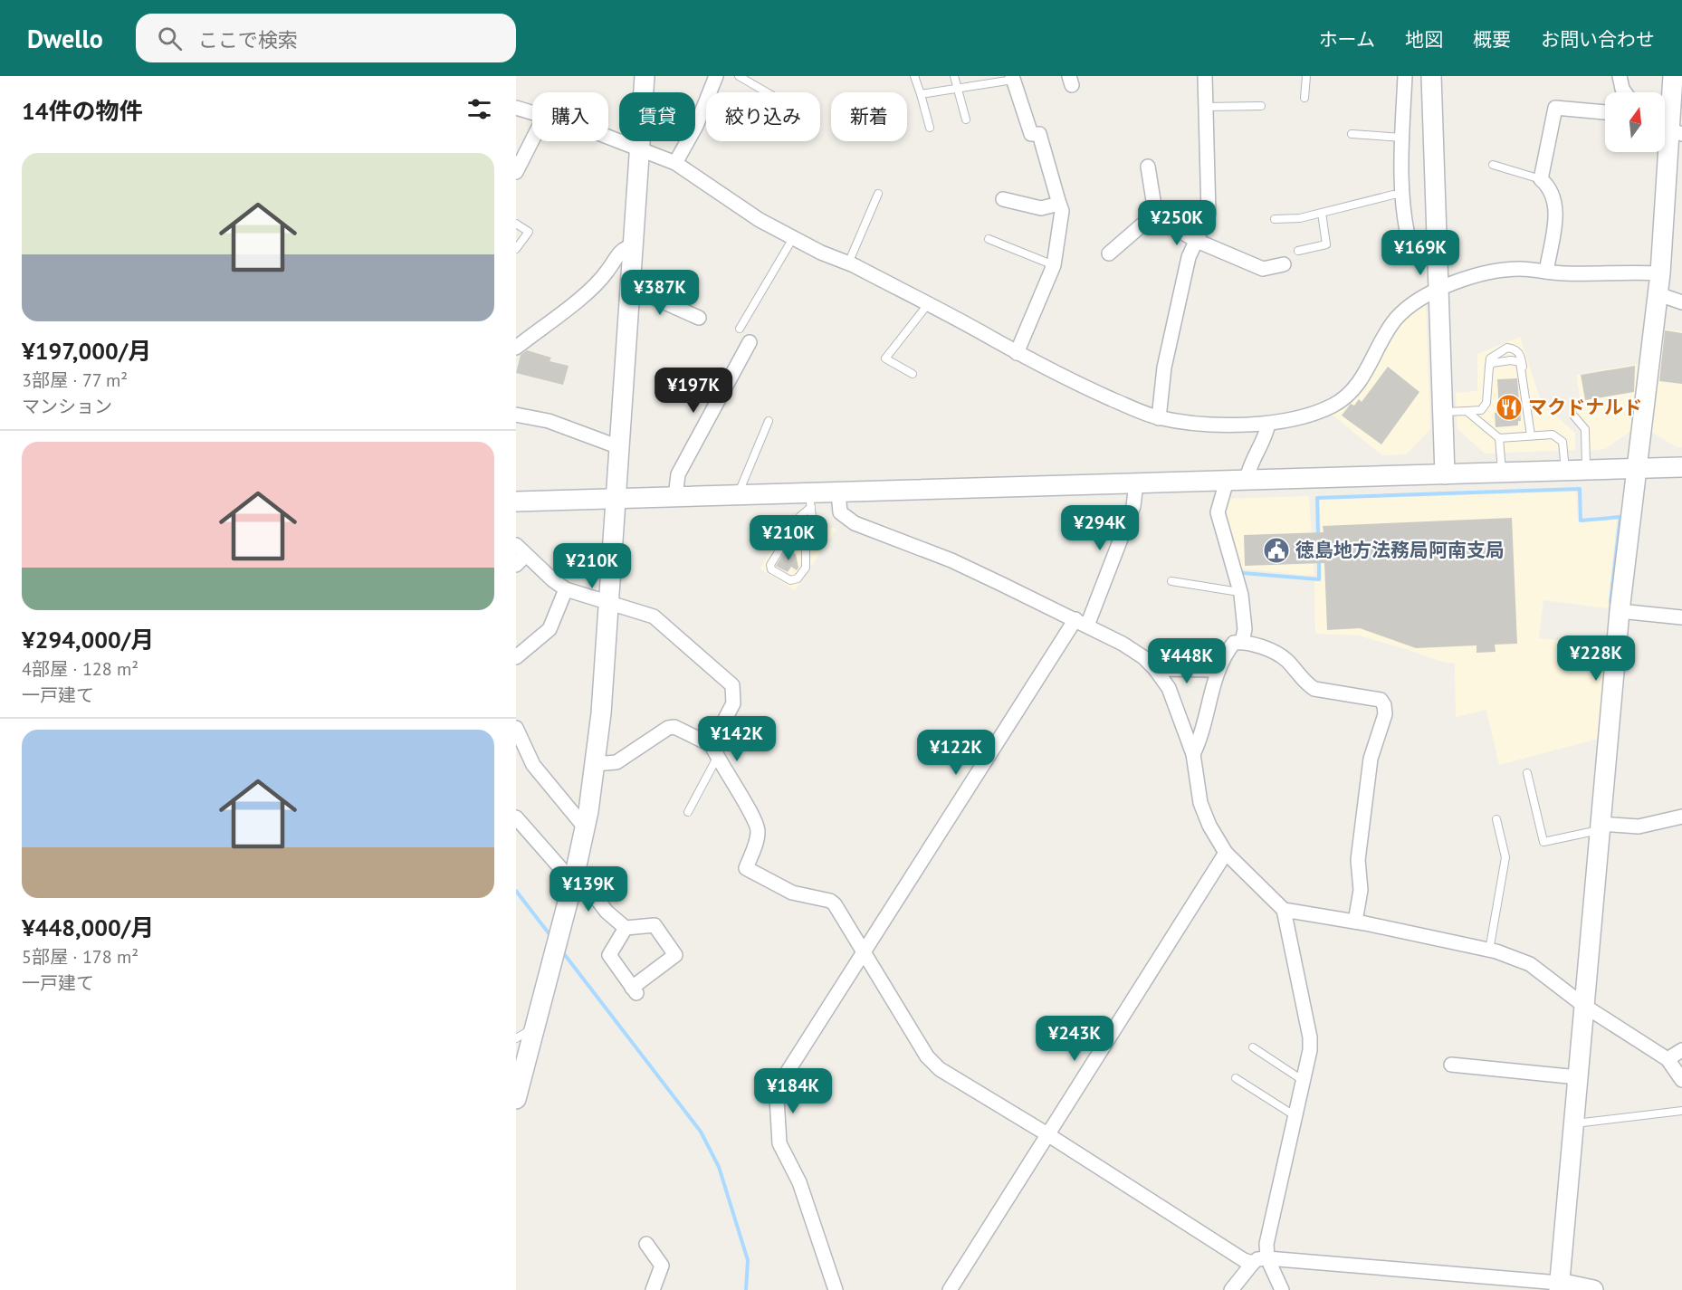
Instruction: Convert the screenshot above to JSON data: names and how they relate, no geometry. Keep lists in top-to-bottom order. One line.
{"places":{"restaurant":["マクドナルド"],"public building":["徳島地方法務局阿南支局"]},"north":"top","page":{"header":"Dwello","search":"ここで検索","nav":["ホーム","地図","概要","お問い合わせ"],"heading":"14件の物件","chip":["購入","賃貸","絞り込み","新着"],"list":[{"name":"¥197,000/月","note":"3部屋 · 77 m² · マンション"},{"name":"¥294,000/月","note":"4部屋 · 128 m² · 一戸建て"},{"name":"¥448,000/月","note":"5部屋 · 178 m² · 一戸建て"}],"price":["¥250K","¥169K","¥387K","¥197K","¥294K","¥210K","¥210K","¥228K","¥448K","¥142K","¥122K","¥139K","¥243K","¥184K"]}}
